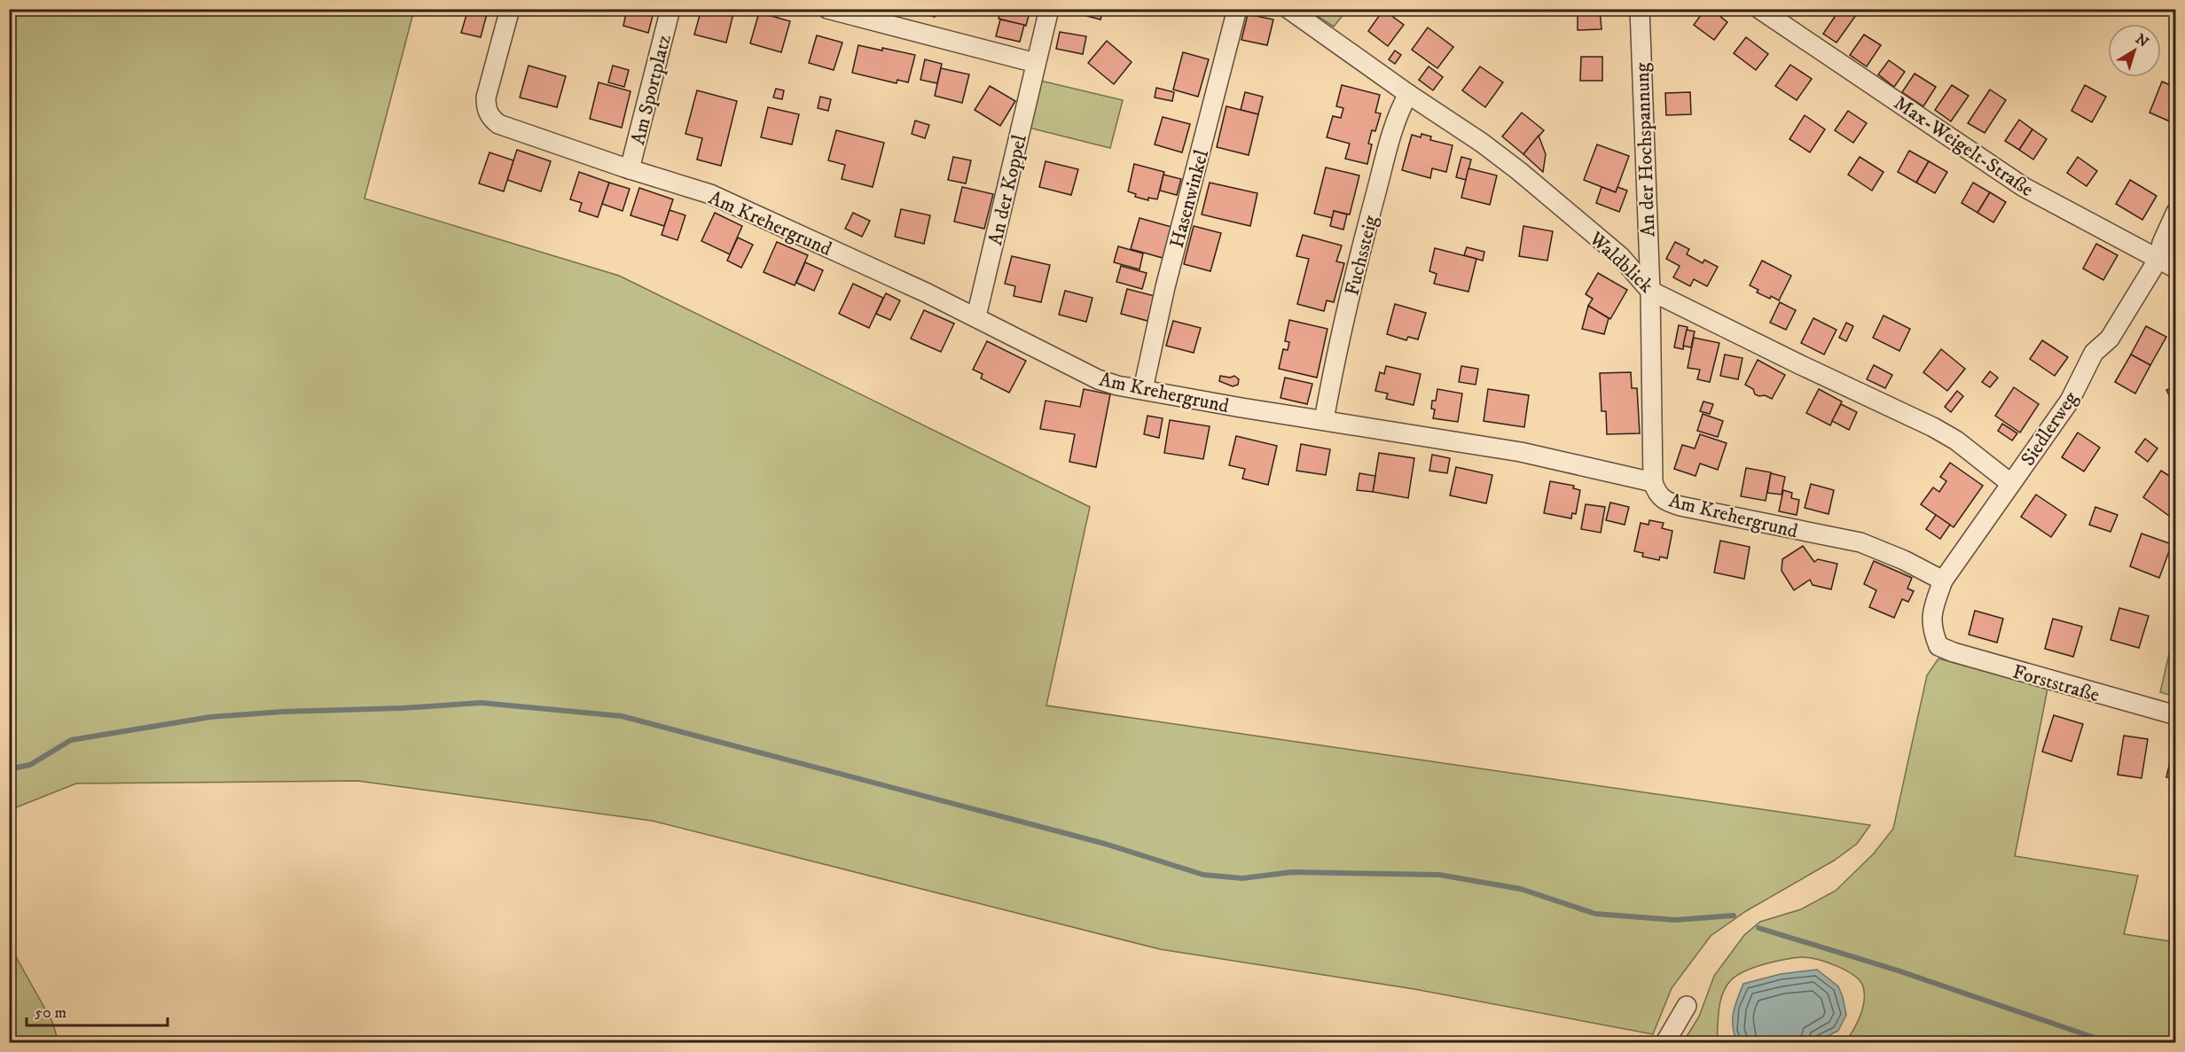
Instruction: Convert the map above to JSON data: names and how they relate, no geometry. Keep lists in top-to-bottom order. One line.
{"streets":{"street":["Am Sportplatz","Max-Weigelt-Straße","An der Hochspannung","An der Koppel","Hasenwinkel","Am Krehergrund","Fuchssteig","Waldblick","Siedlerweg","Forststraße"]},"crossings":[["Am Sportplatz","Am Krehergrund"],["Max-Weigelt-Straße","Siedlerweg"],["An der Hochspannung","Am Krehergrund"],["An der Hochspannung","Waldblick"],["An der Koppel","Am Krehergrund"],["Hasenwinkel","Am Krehergrund"],["Am Krehergrund","Fuchssteig"],["Am Krehergrund","Siedlerweg"],["Fuchssteig","Waldblick"],["Waldblick","Siedlerweg"],["Siedlerweg","Forststraße"]],"scale_bar":"50 m","north":"top right"}
